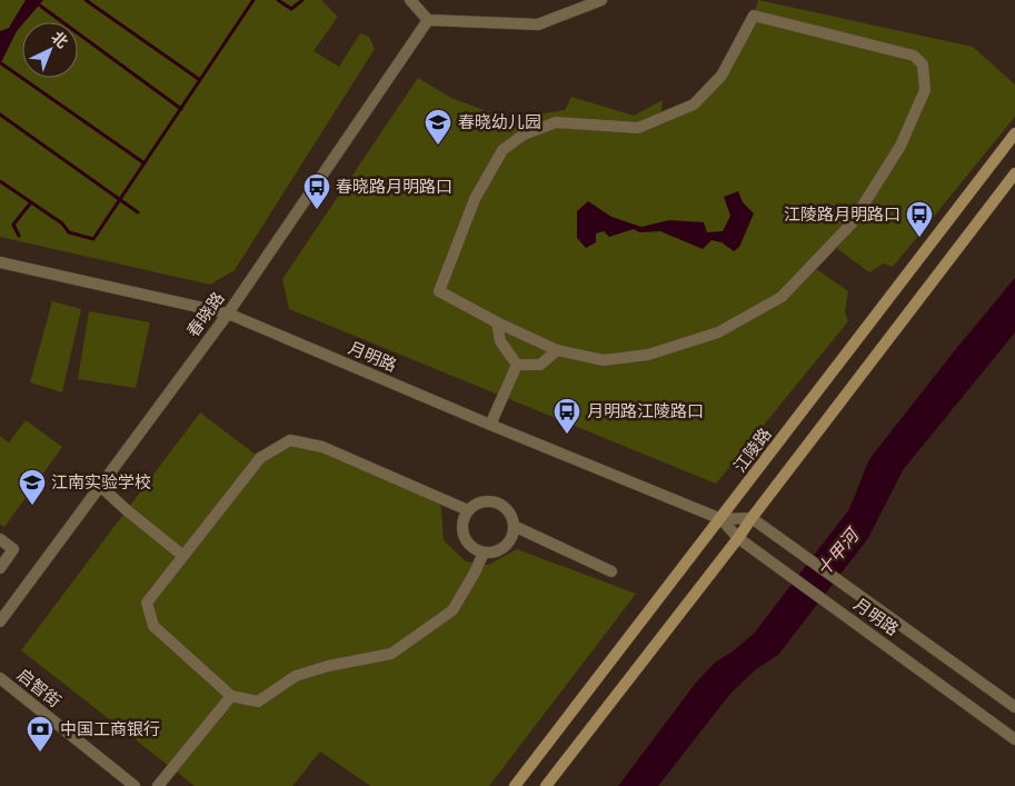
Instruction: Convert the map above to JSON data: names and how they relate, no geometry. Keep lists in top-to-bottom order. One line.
{"streets":{"main road":["江陵路"],"street":["春晓路","月明路","启智街"]},"crossings":[["春晓路","月明路"],["月明路","江陵路"]],"water":["十甲河"],"places":{"school or university":["春晓幼儿园","江南实验学校"],"bus stop":["春晓路月明路口","江陵路月明路口","月明路江陵路口"],"bank":["中国工商银行"]},"north":"top right"}
